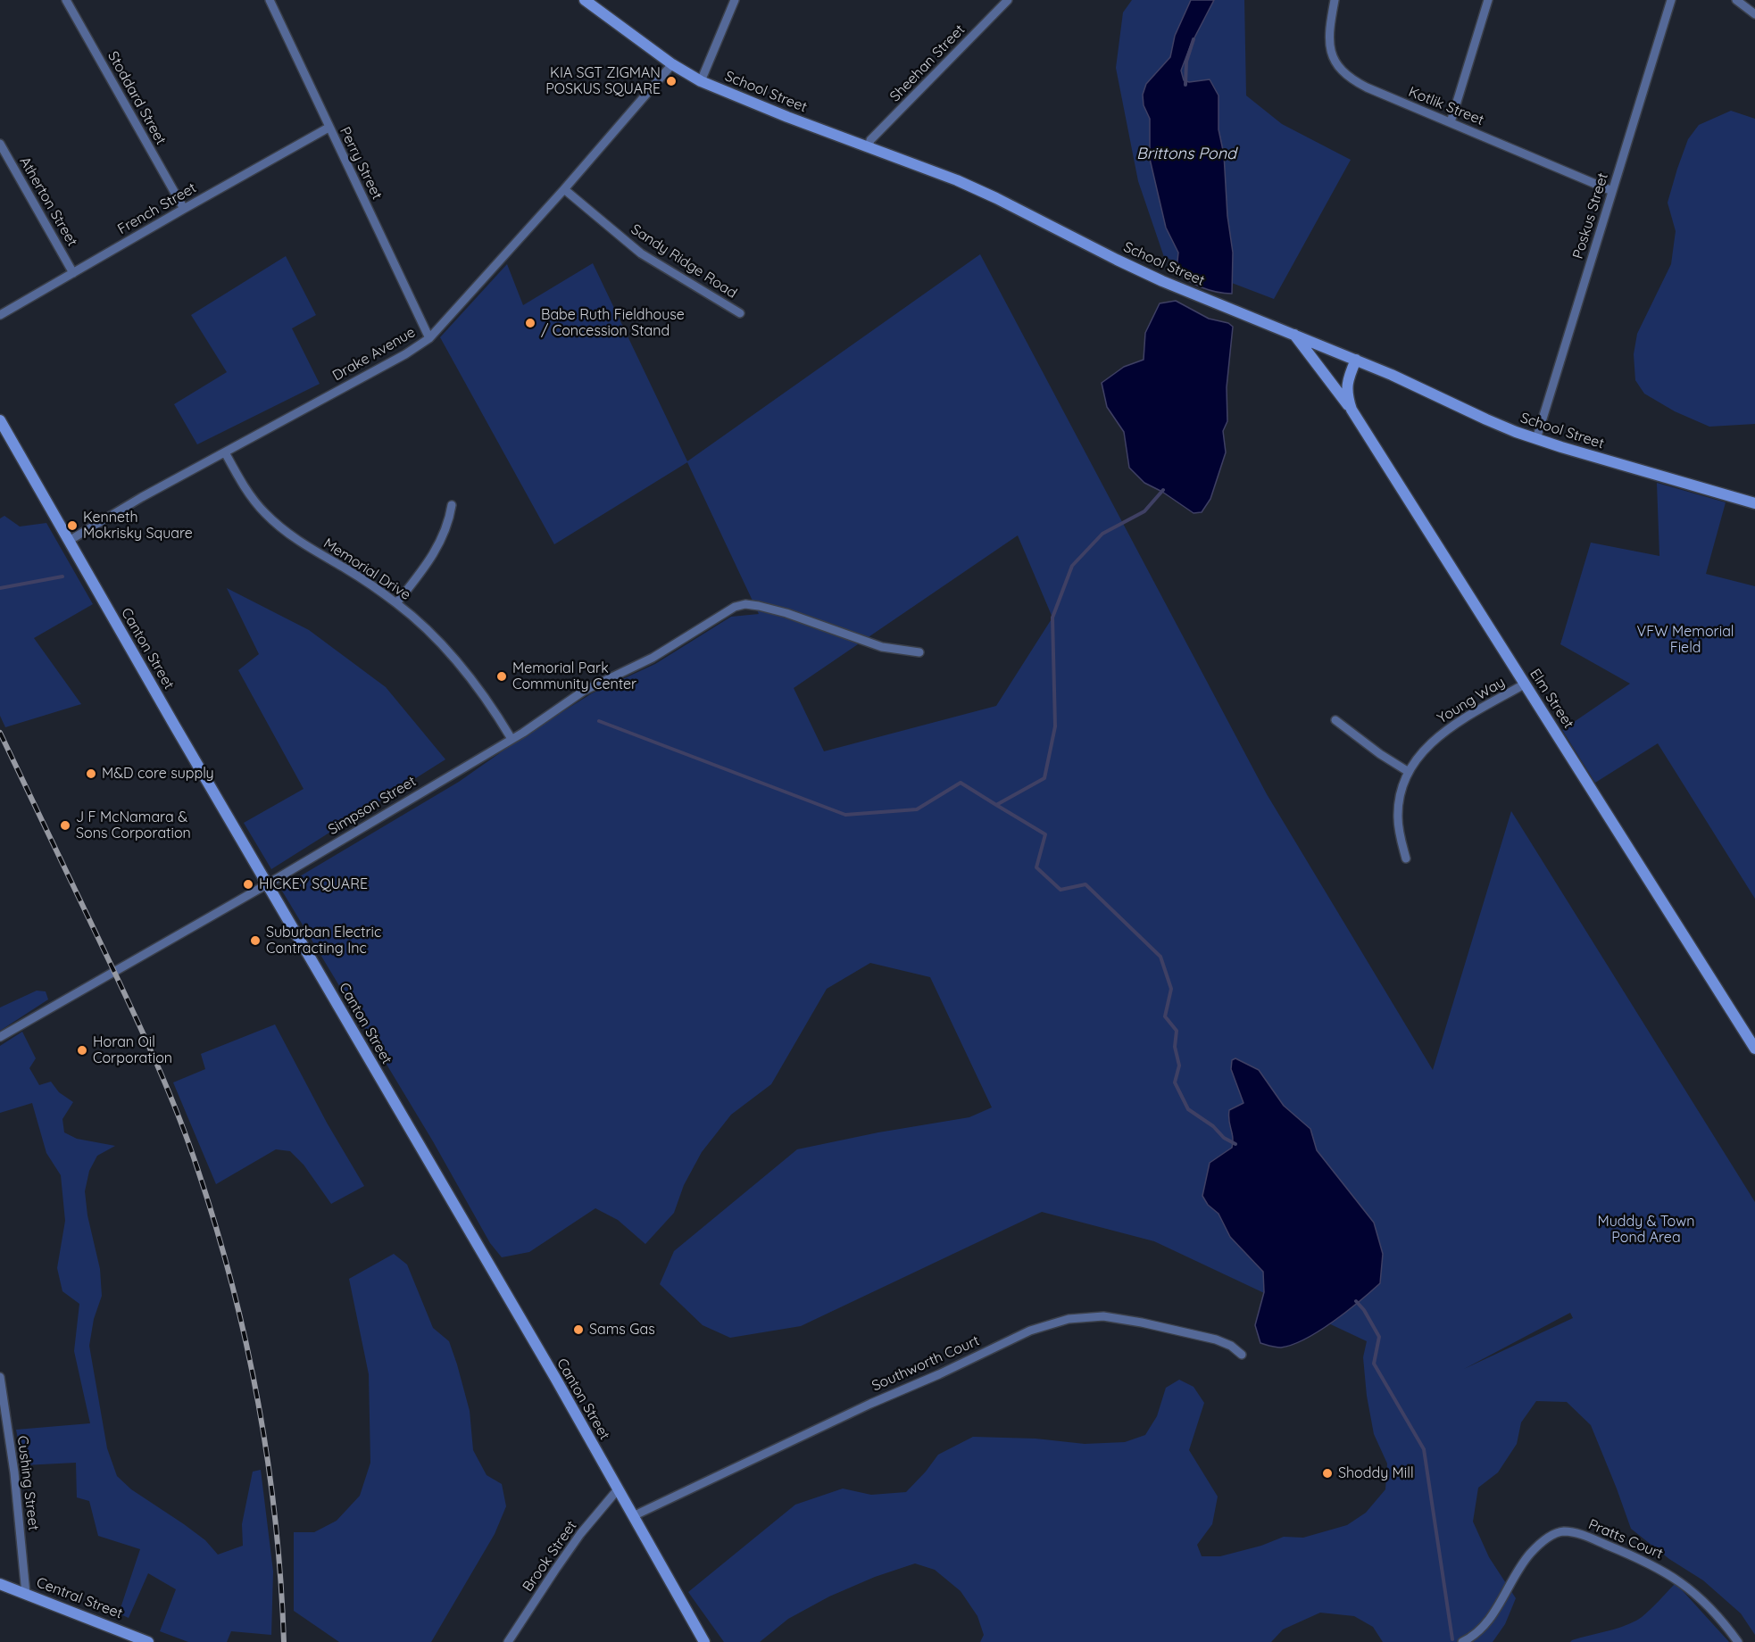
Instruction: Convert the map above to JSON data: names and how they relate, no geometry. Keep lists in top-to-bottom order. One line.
{"streets":{"street":["Sheehan Street","School Street","Stoddard Street","Kotlik Street","Perry Street","Atherton Street","French Street","Poskus Street","Sandy Ridge Road","Drake Avenue","Memorial Drive","Canton Street","Elm Street","Young Way","Simpson Street","Southworth Court","Cushing Street","Pratts Court","Brook Street","Central Street"]},"crossings":[["Sheehan Street","School Street"],["School Street","Poskus Street"],["School Street","Drake Avenue"],["School Street","Elm Street"],["Stoddard Street","French Street"],["Kotlik Street","Poskus Street"],["Perry Street","French Street"],["Perry Street","Drake Avenue"],["Atherton Street","French Street"],["Sandy Ridge Road","Drake Avenue"],["Drake Avenue","Memorial Drive"],["Drake Avenue","Canton Street"],["Memorial Drive","Simpson Street"],["Canton Street","Simpson Street"],["Canton Street","Southworth Court"],["Canton Street","Brook Street"],["Elm Street","Young Way"],["Cushing Street","Central Street"]],"water":["Brittons Pond"],"parks":["VFW Memorial Field","Muddy & Town Pond Area"],"places":["KIA SGT ZIGMAN POSKUS SQUARE","Babe Ruth Fieldhouse / Concession Stand","Kenneth Mokrisky Square","Memorial Park Community Center","M&D core supply","J F McNamara & Sons Corporation","HICKEY SQUARE","Suburban Electric Contracting Inc","Horan Oil Corporation","Sams Gas","Shoddy Mill"]}
